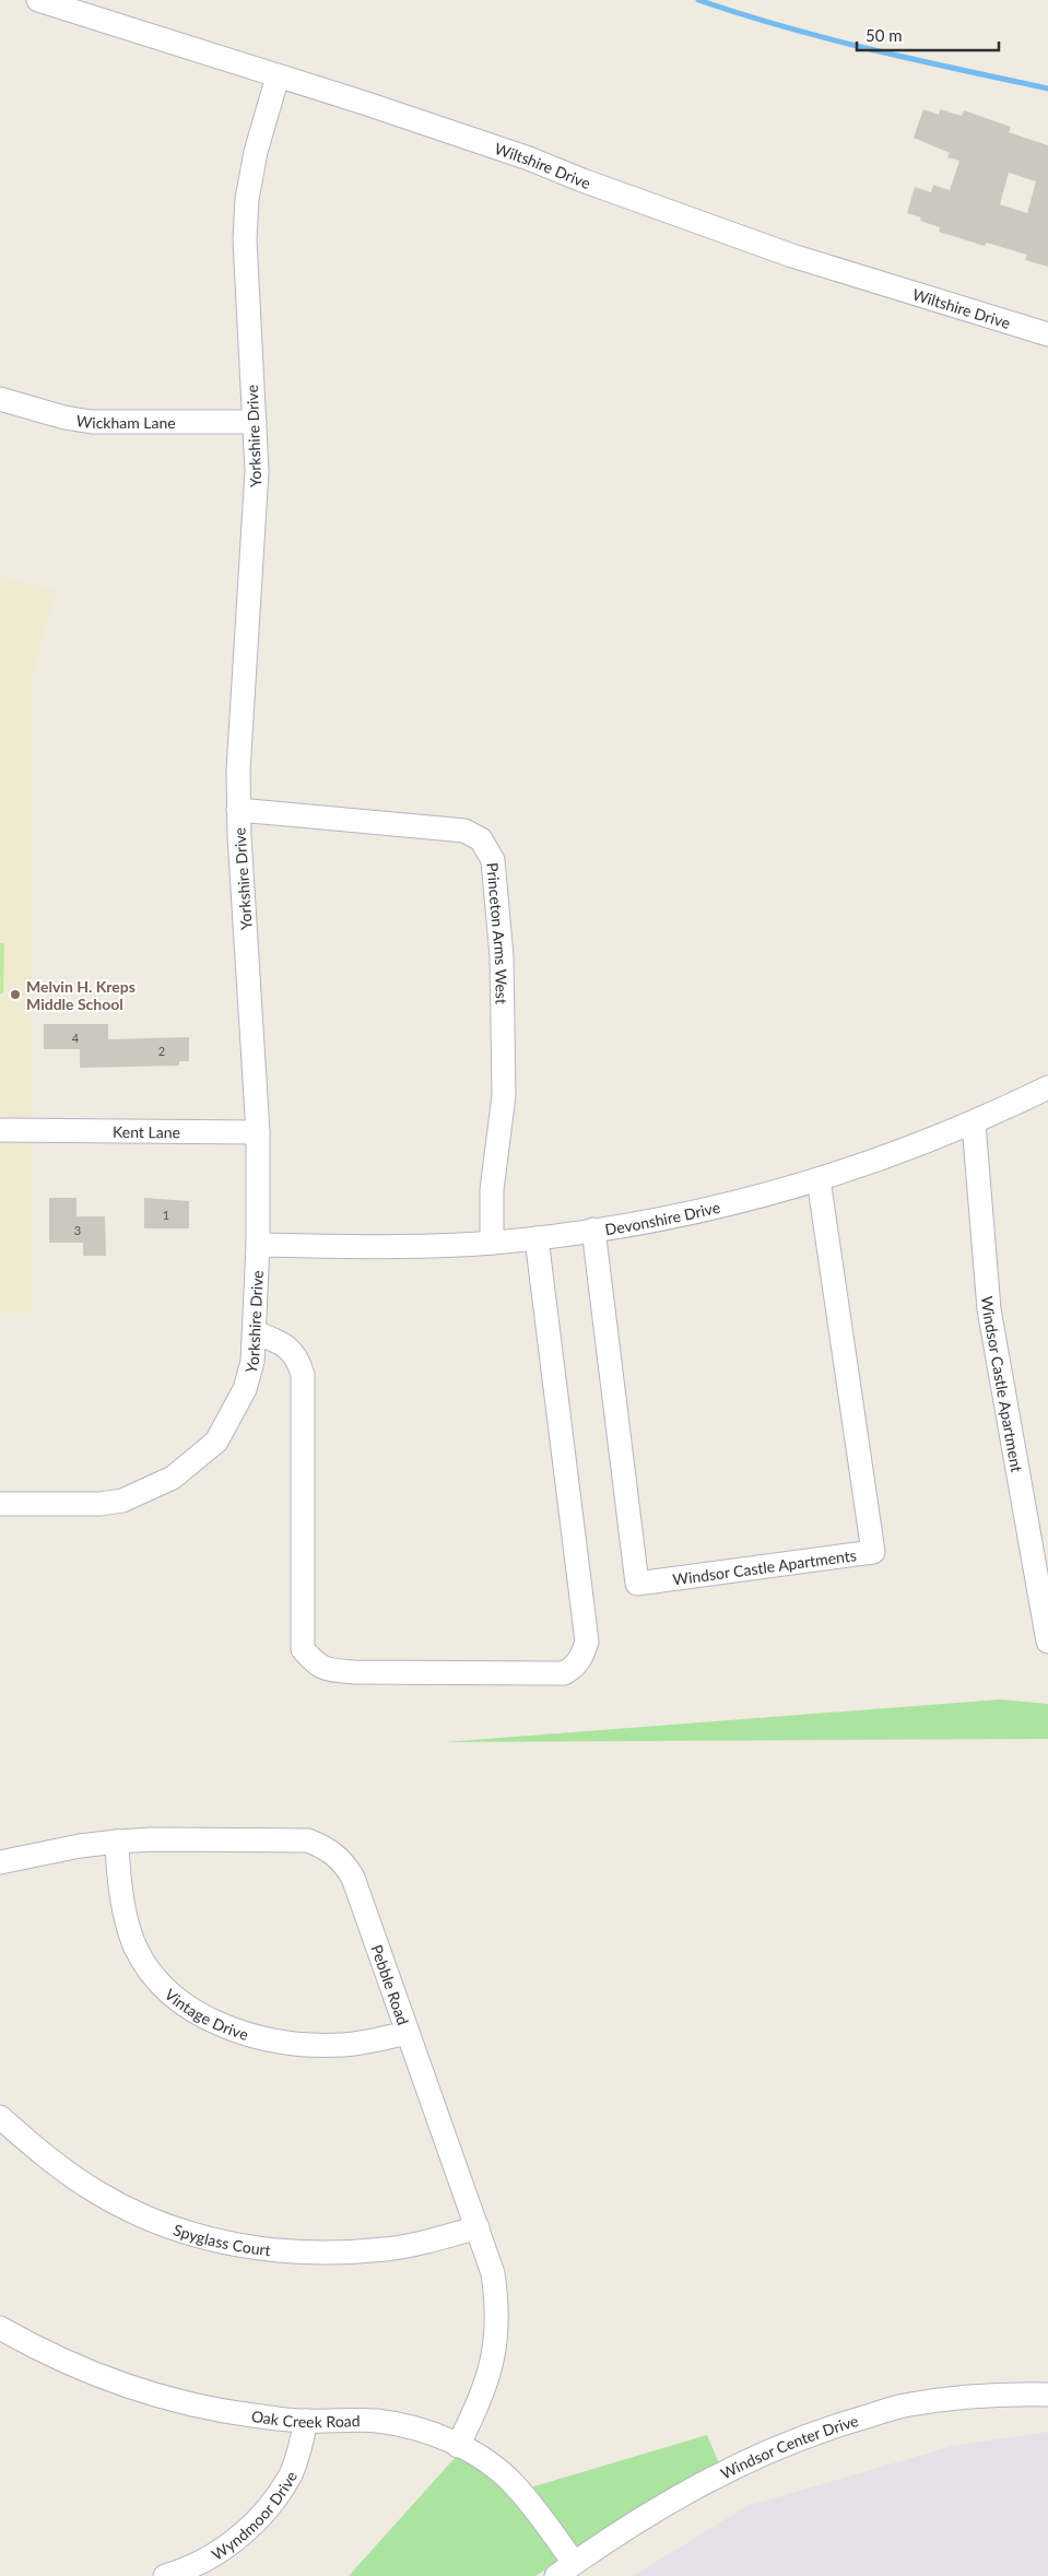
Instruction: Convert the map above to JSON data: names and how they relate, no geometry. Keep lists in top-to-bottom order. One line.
{"streets":{"street":["Wiltshire Drive","Wickham Lane","Yorkshire Drive","Princeton Arms West","Kent Lane","Devonshire Drive","Windsor Castle Apartment","Windsor Castle Apartments","Pebble Road","Vintage Drive","Spyglass Court","Oak Creek Road","Windsor Center Drive","Wyndmoor Drive"]},"crossings":[["Wiltshire Drive","Yorkshire Drive"],["Wickham Lane","Yorkshire Drive"],["Yorkshire Drive","Princeton Arms West"],["Yorkshire Drive","Kent Lane"],["Yorkshire Drive","Devonshire Drive"],["Princeton Arms West","Devonshire Drive"],["Devonshire Drive","Windsor Castle Apartment"],["Devonshire Drive","Windsor Castle Apartments"],["Pebble Road","Vintage Drive"],["Pebble Road","Spyglass Court"],["Pebble Road","Oak Creek Road"],["Oak Creek Road","Windsor Center Drive"],["Oak Creek Road","Wyndmoor Drive"]],"places":["Melvin H. Kreps Middle School"],"house_numbers":["4","2","1","3"],"scale_bar":"50 m"}
